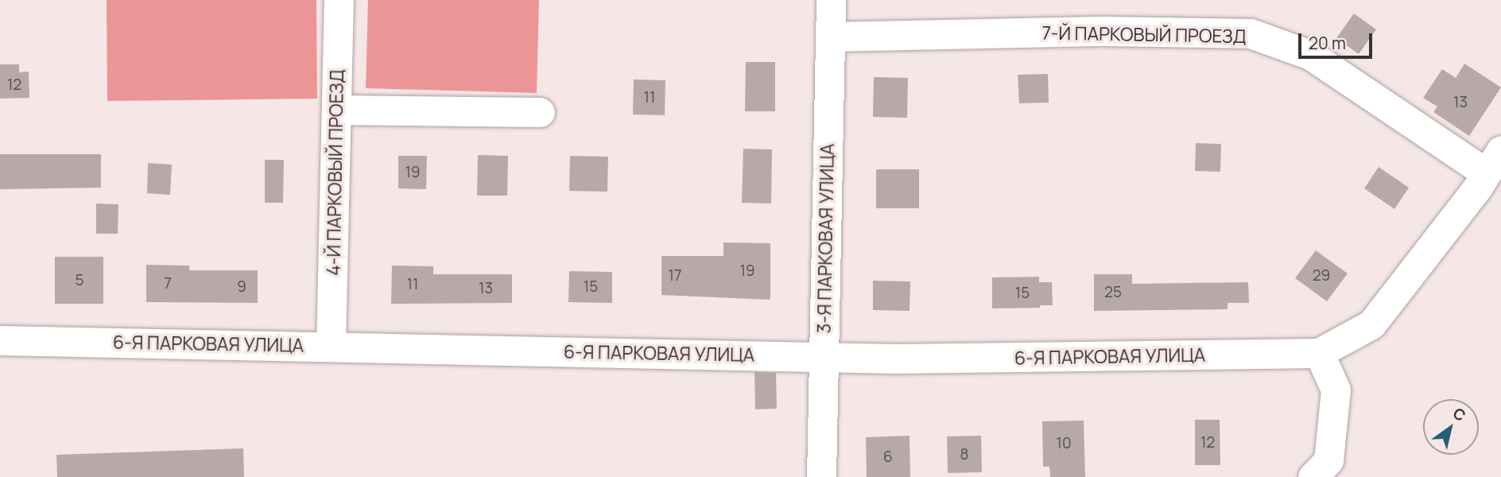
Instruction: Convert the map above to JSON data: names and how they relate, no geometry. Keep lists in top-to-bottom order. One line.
{"streets":{"street":["7-Й ПАРКОВЫЙ ПРОЕЗД","4-Й ПАРКОВЫЙ ПРОЕЗД","3-Я ПАРКОВАЯ УЛИЦА","6-Я ПАРКОВАЯ УЛИЦА"]},"crossings":[["7-Й ПАРКОВЫЙ ПРОЕЗД","3-Я ПАРКОВАЯ УЛИЦА"],["4-Й ПАРКОВЫЙ ПРОЕЗД","6-Я ПАРКОВАЯ УЛИЦА"],["3-Я ПАРКОВАЯ УЛИЦА","6-Я ПАРКОВАЯ УЛИЦА"]],"house_numbers":["12","11","13","19","19","17","29","5","7","11","9","15","13","25","15","12","10","8","6"],"scale_bar":"20 m","north":"top right"}
